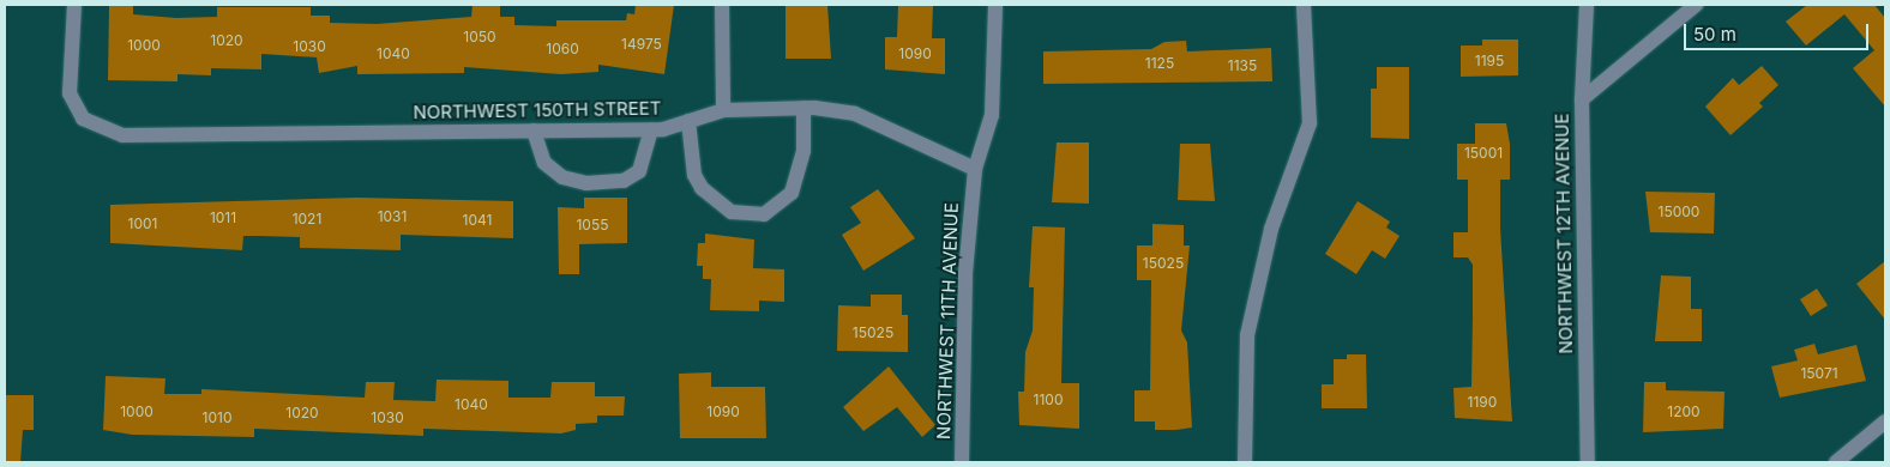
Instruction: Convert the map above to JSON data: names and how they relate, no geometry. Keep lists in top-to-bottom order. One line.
{"streets":{"street":["NORTHWEST 150TH STREET","NORTHWEST 12TH AVENUE","NORTHWEST 11TH AVENUE"]},"crossings":[["NORTHWEST 150TH STREET","NORTHWEST 11TH AVENUE"]],"house_numbers":["1050","1020","14975","1000","1030","1060","1040","1090","1195","1125","1135","15001","15000","1031","1011","1021","1041","1001","1055","15025","15025","15071","1100","1190","1040","1000","1090","1200","1020","1010","1030"],"scale_bar":"50 m"}
